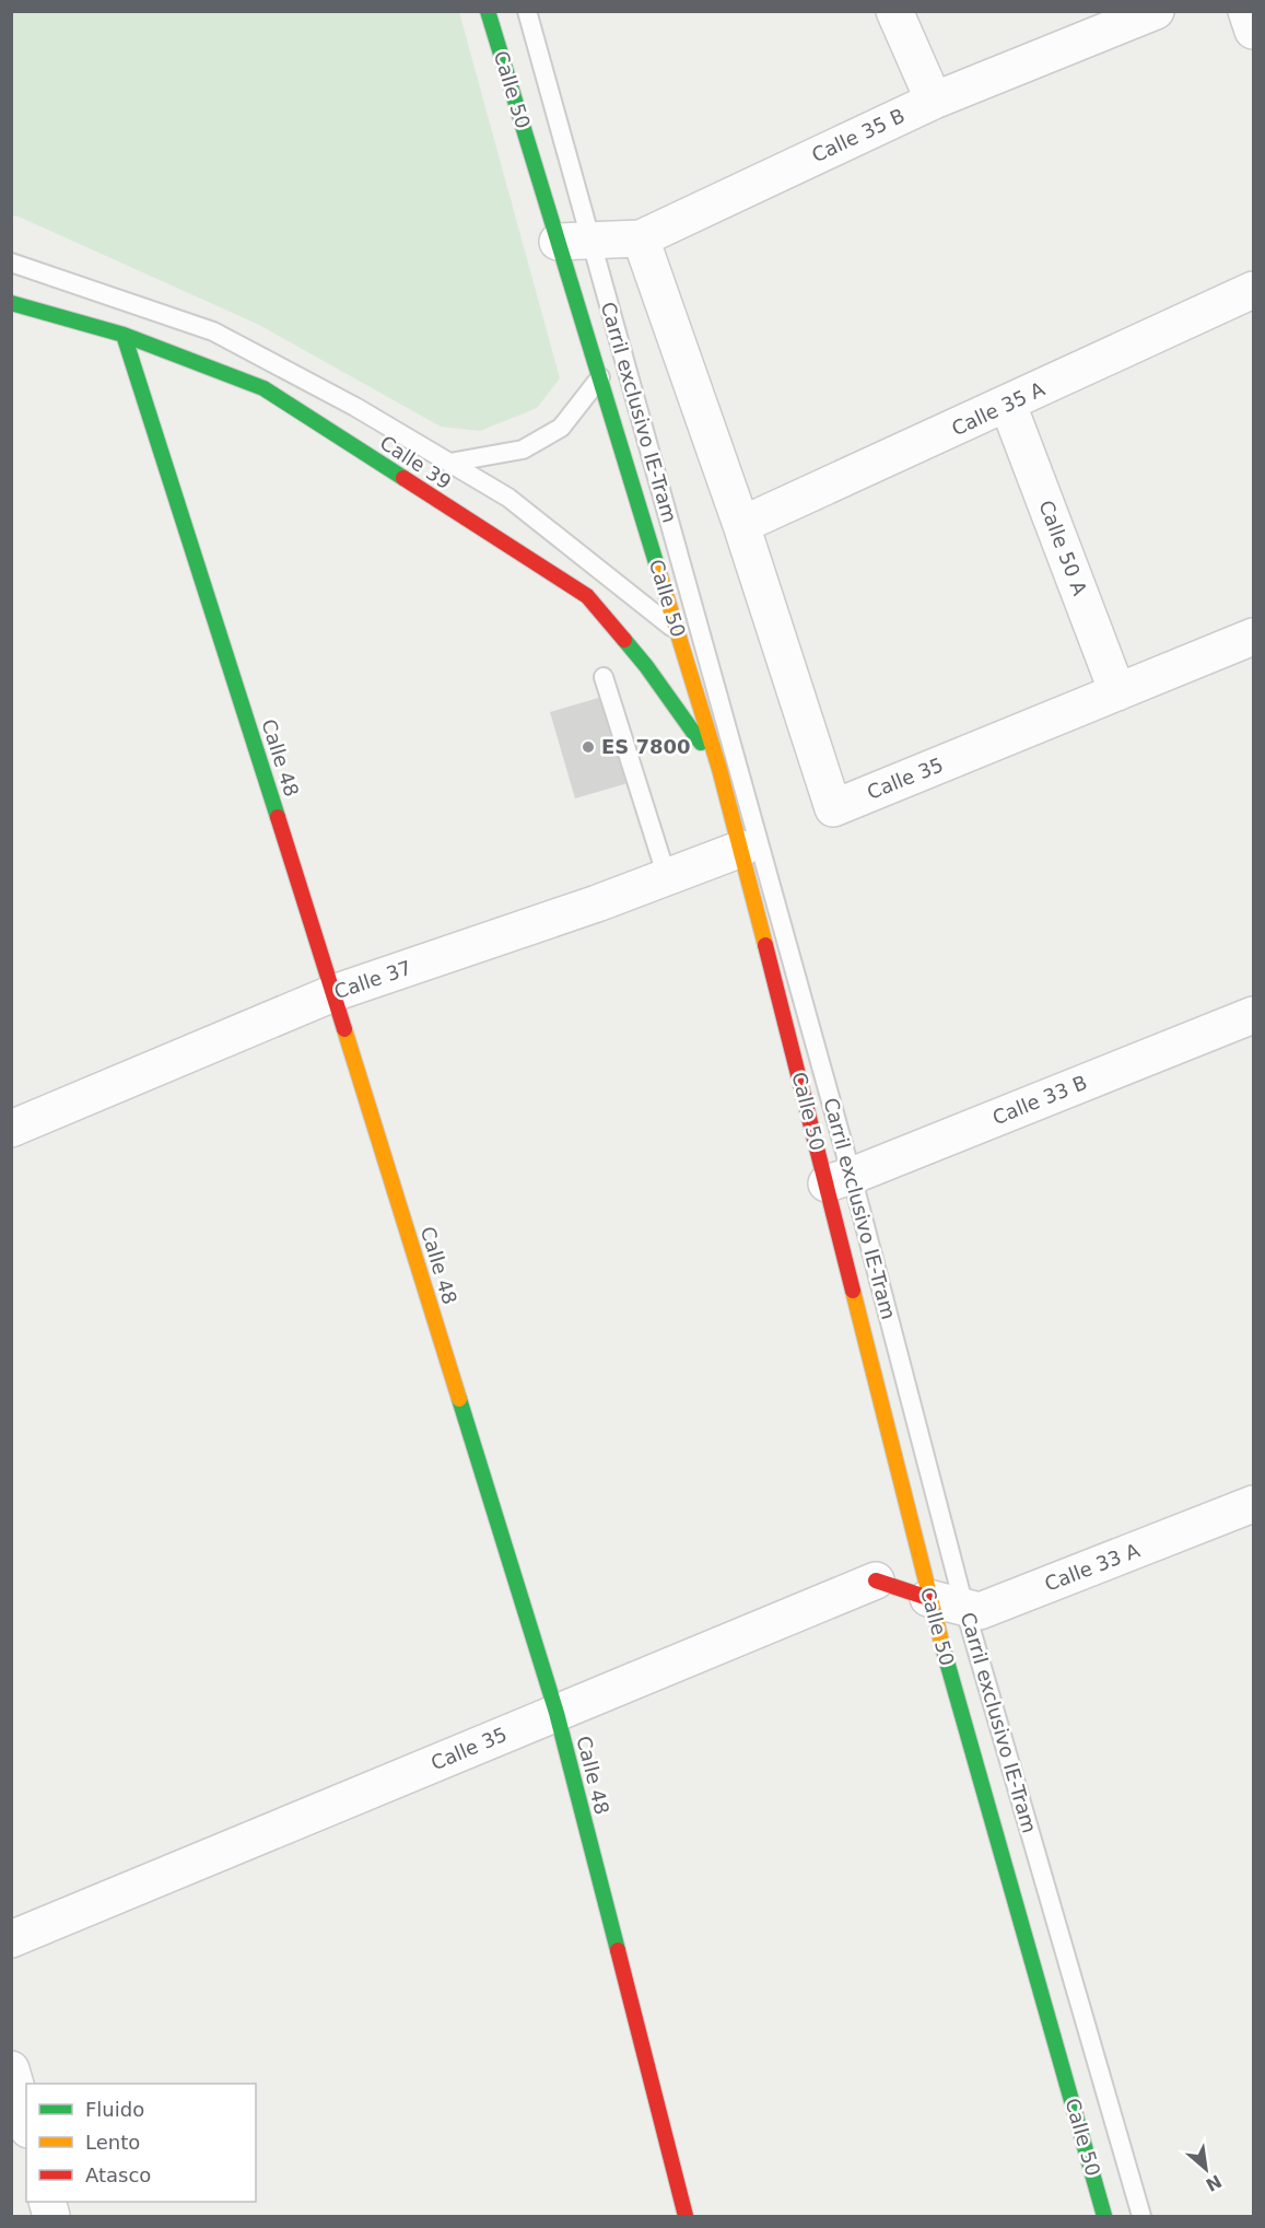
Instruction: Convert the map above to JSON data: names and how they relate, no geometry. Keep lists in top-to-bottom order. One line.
{"streets":{"main road":["Calle 50","Calle 39","Calle 48","Calle 35"],"street":["Calle 35 B","Calle 35 A","Calle 50 A","Calle 37","Calle 33 B","Calle 33 A"],"lane":["Carril exclusivo IE-Tram"]},"crossings":[["Calle 50","Calle 35 B"],["Calle 50","Carril exclusivo IE-Tram"],["Calle 50","Calle 39"],["Calle 50","Calle 35"],["Calle 50","Calle 37"],["Calle 50","Calle 33 B"],["Calle 50","Calle 33 A"],["Calle 35 B","Carril exclusivo IE-Tram"],["Calle 35 A","Calle 50 A"],["Calle 35 A","Calle 35"],["Carril exclusivo IE-Tram","Calle 33 B"],["Carril exclusivo IE-Tram","Calle 33 A"],["Calle 39","Calle 48"],["Calle 50 A","Calle 35"],["Calle 48","Calle 35"],["Calle 48","Calle 37"],["Calle 35","Calle 33 A"]],"places":["ES 7800"],"legend":["Fluido","Lento","Atasco"],"north":"bottom right"}
